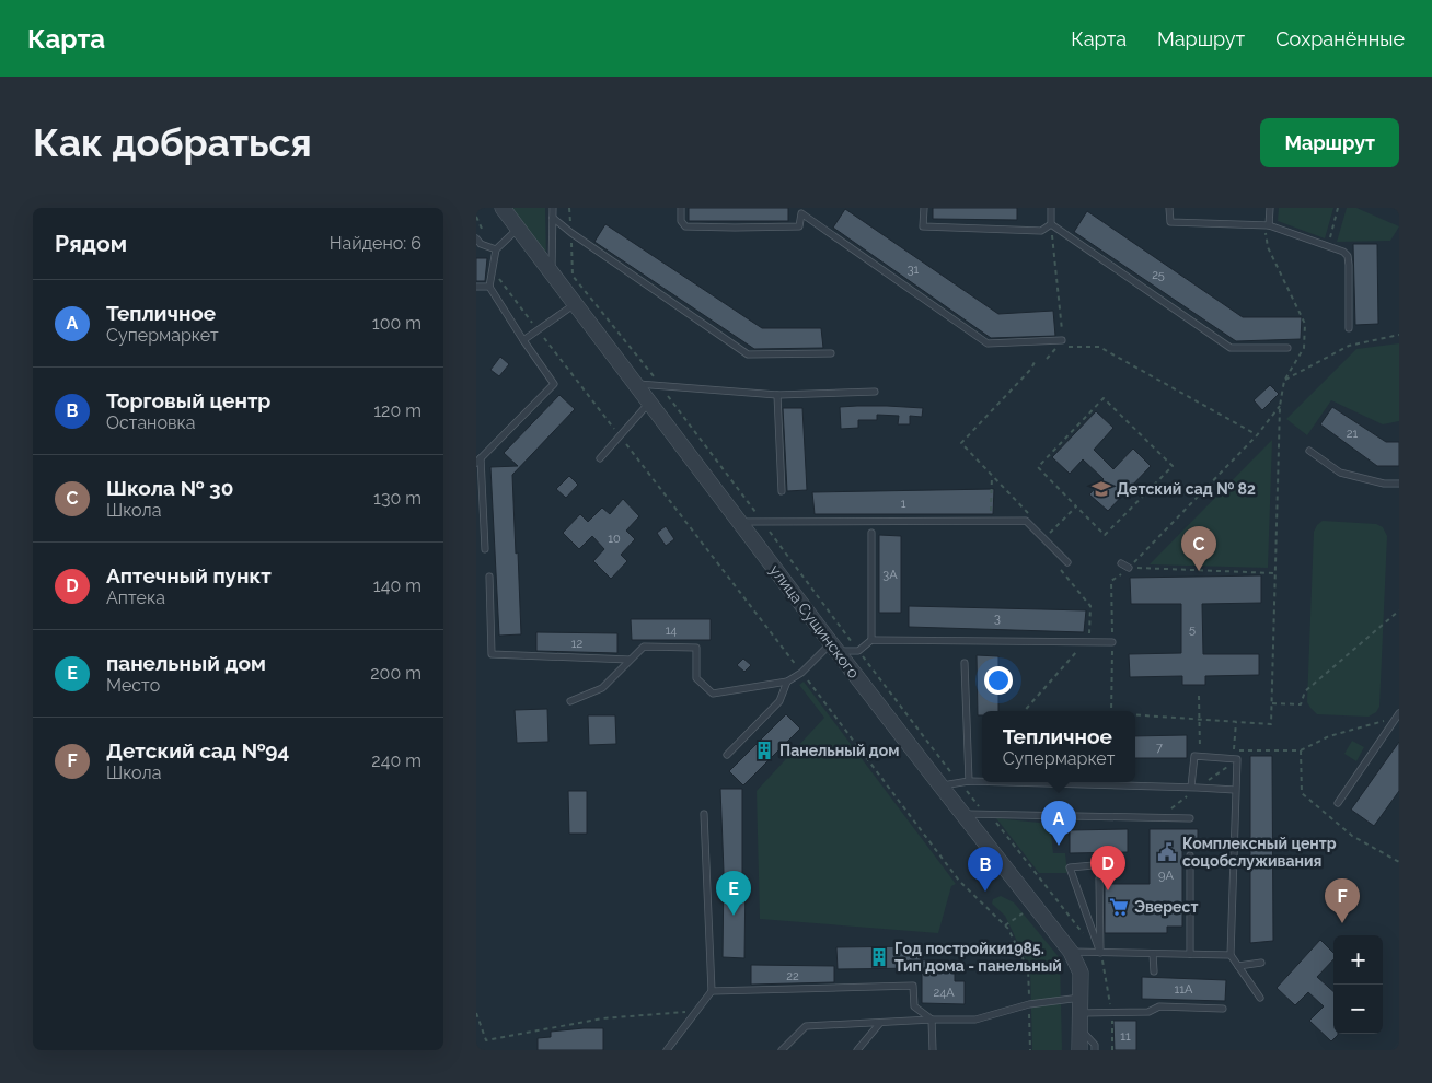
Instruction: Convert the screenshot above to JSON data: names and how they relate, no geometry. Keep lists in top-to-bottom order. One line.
{"streets":{"street":["улица Сущинского"]},"places":{"school or university":["Детский сад № 82"],"building":["Панельный дом","Год постройки1985. Тип дома - панельный"],"public building":["Комплексный центр соцобслуживания"],"supermarket":["Эверест"]},"house_numbers":["31","25","21","1","10","3А","3","5","14","12","7","9А","22","11А","24А","11"],"page":{"header":"Карта","nav":["Карта","Маршрут","Сохранённые"],"buttons":"Маршрут","title":"Как добраться","heading":["Рядом","Найдено: 6"],"list":[{"mark":"A","name":"Тепличное","note":"Супермаркет","value":"100 m"},{"mark":"B","name":"Торговый центр","note":"Остановка","value":"120 m"},{"mark":"C","name":"Школа № 30","note":"Школа","value":"130 m"},{"mark":"D","name":"Аптечный пункт","note":"Аптека","value":"140 m"},{"mark":"E","name":"панельный дом","note":"Место","value":"200 m"},{"mark":"F","name":"Детский сад №94","note":"Школа","value":"240 m"}],"pins":["C","A","D","B","E","F"],"popup":["Тепличное","Супермаркет"],"map_buttons":["+","−"]}}
